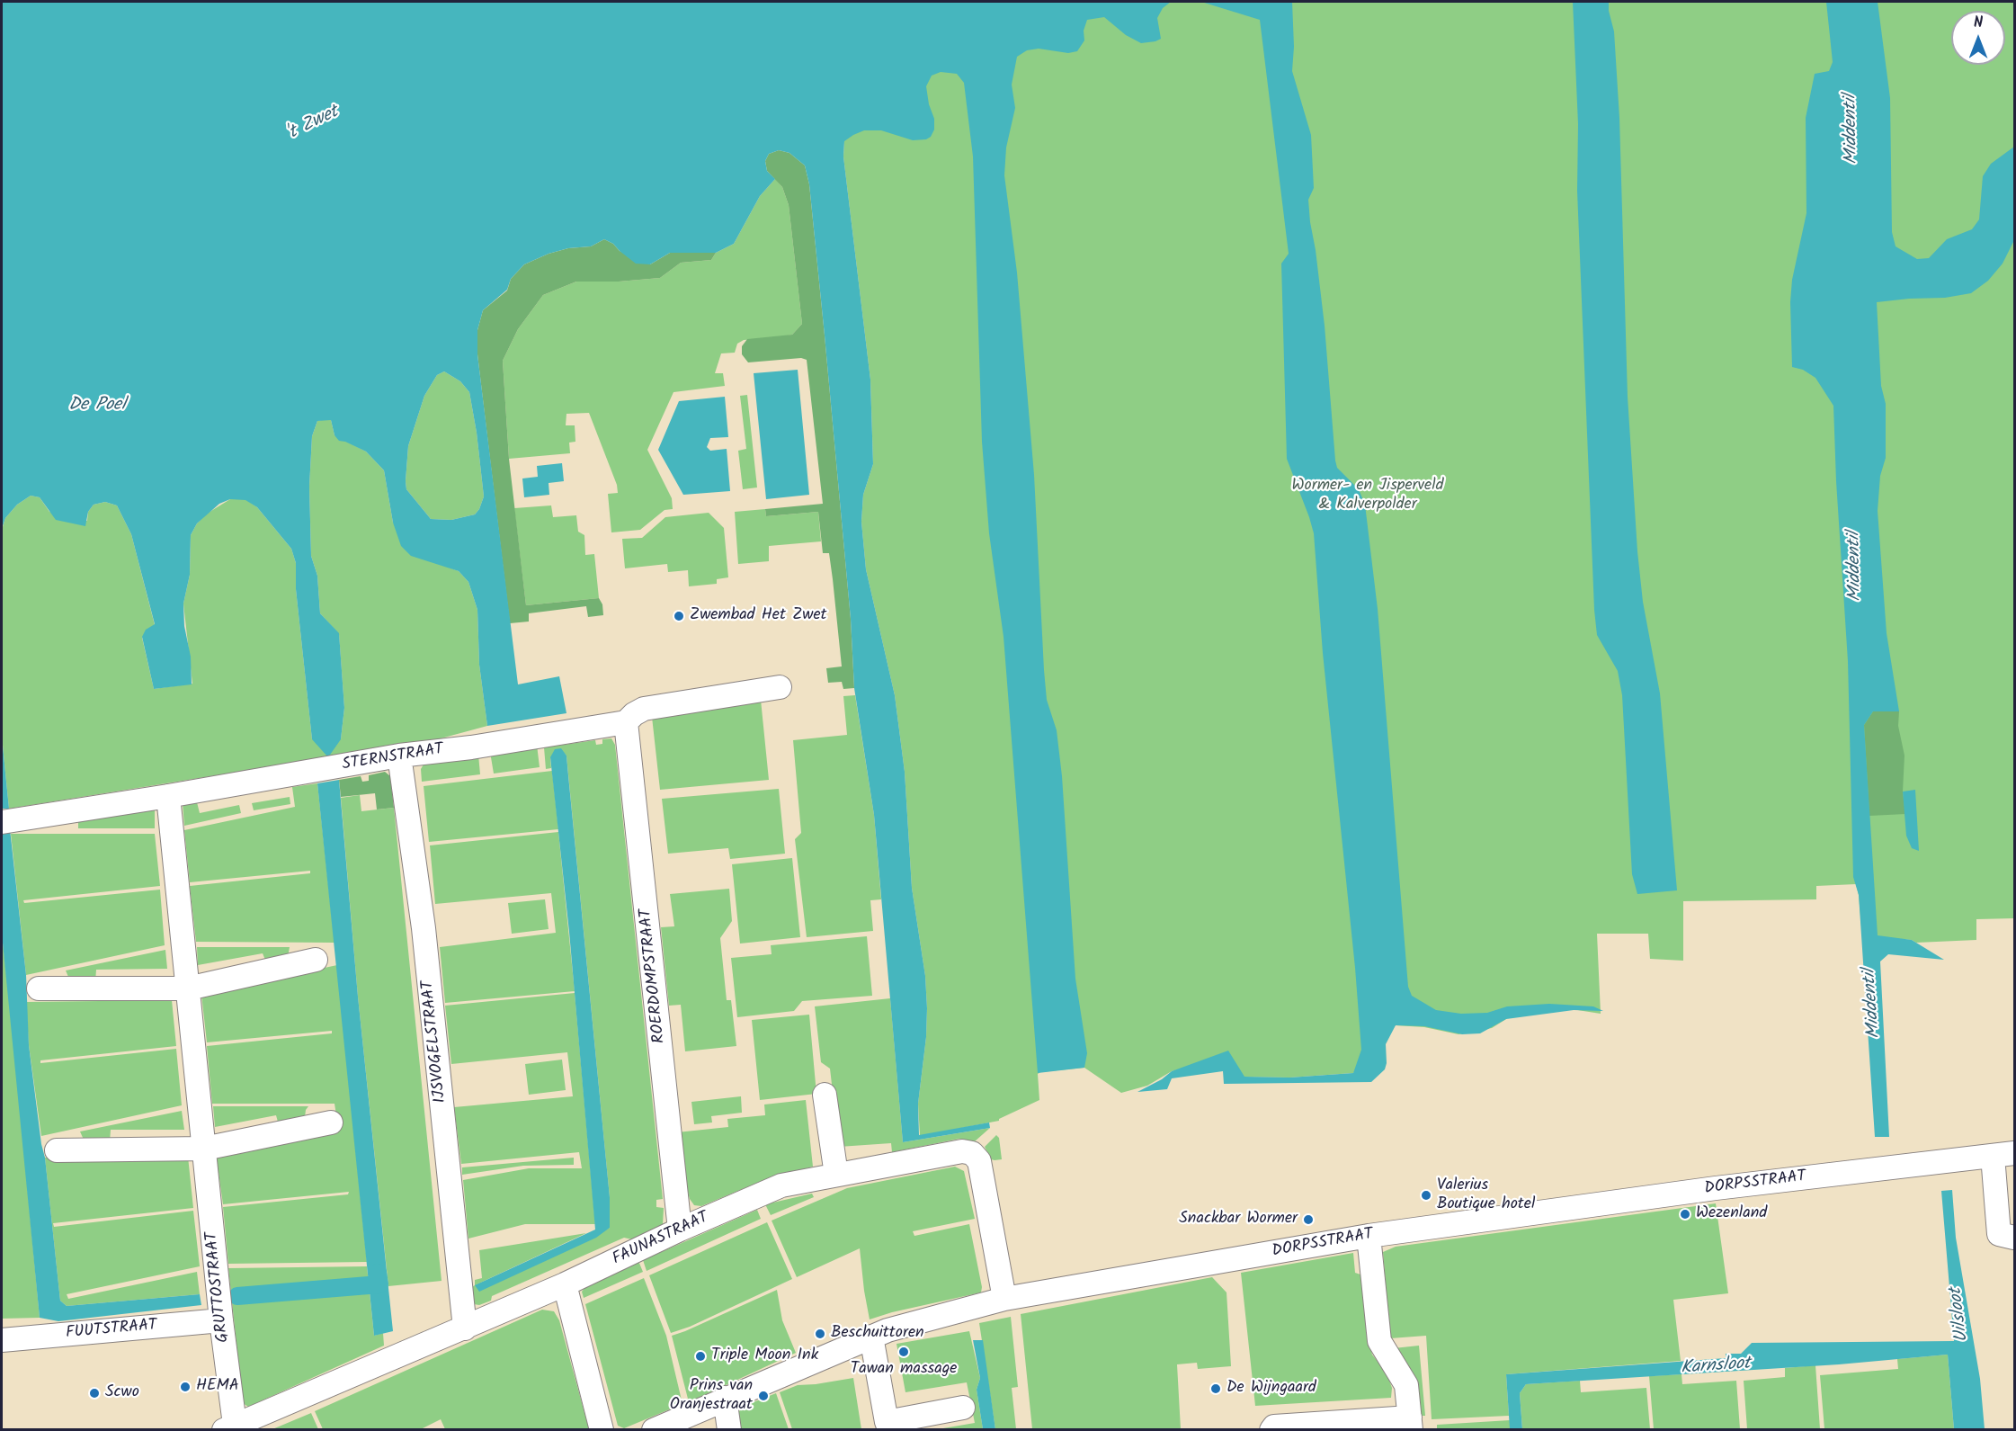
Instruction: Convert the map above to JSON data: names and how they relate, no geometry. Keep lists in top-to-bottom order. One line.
{"streets":{"street":["STERNSTRAAT","ROERDOMPSTRAAT","IJSVOGELSTRAAT","DORPSSTRAAT","FAUNASTRAAT","GRUTTOSTRAAT","FUUTSTRAAT"]},"crossings":[["STERNSTRAAT","ROERDOMPSTRAAT"],["STERNSTRAAT","IJSVOGELSTRAAT"],["STERNSTRAAT","GRUTTOSTRAAT"],["ROERDOMPSTRAAT","FAUNASTRAAT"],["IJSVOGELSTRAAT","FAUNASTRAAT"],["DORPSSTRAAT","FAUNASTRAAT"],["FAUNASTRAAT","GRUTTOSTRAAT"],["GRUTTOSTRAAT","FUUTSTRAAT"]],"water":["'t Zwet","Middentil","De Poel","Uilsloot","Karnsloot"],"parks":["Wormer- en Jisperveld & Kalverpolder"],"places":["Zwembad Het Zwet","Valerius Boutique hotel","Wezenland","Snackbar Wormer","Beschuittoren","Tawan massage","Triple Moon Ink","HEMA","De Wijngaard","Scwo","Prins van Oranjestraat"],"north":"top"}
